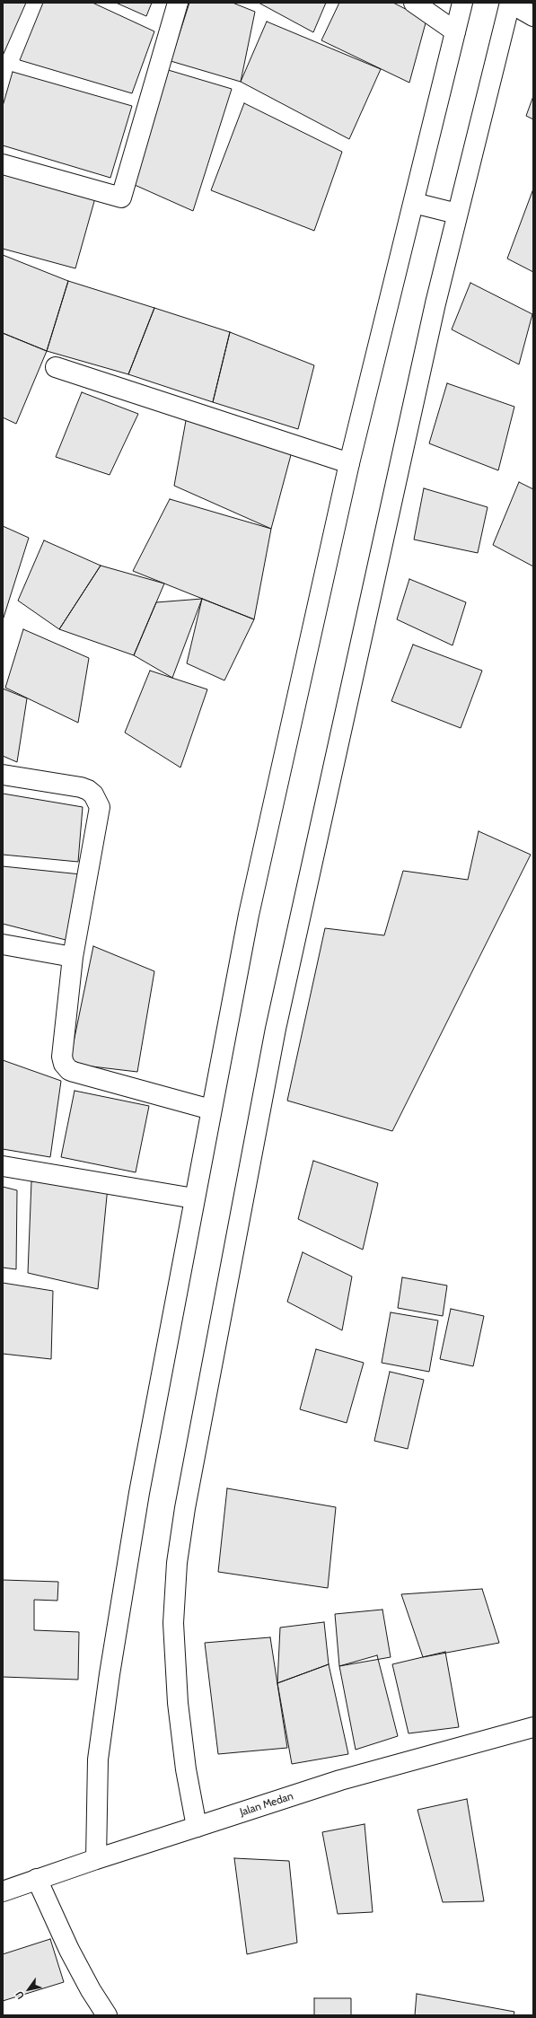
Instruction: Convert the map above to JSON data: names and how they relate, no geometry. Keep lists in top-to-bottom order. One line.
{"streets":{"main road":["Jalan Medan"]},"north":"bottom left"}
